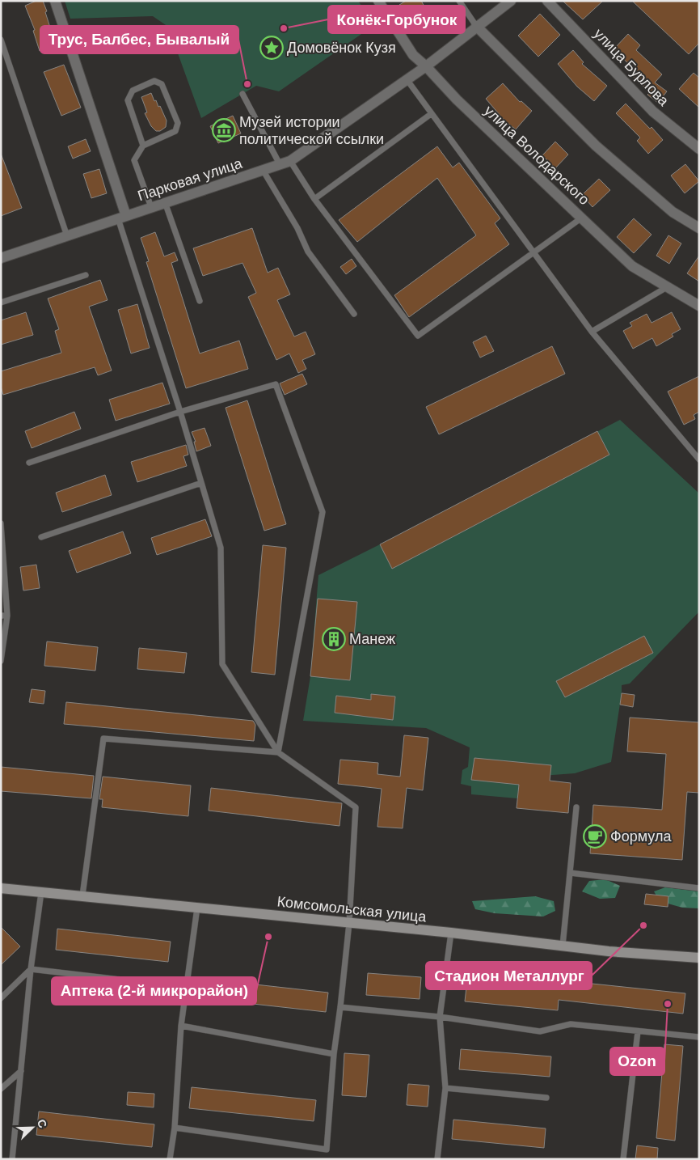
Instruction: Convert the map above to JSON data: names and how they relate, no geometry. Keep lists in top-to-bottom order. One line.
{"streets":{"main road":["Комсомольская улица"],"street":["улица Бурлова","улица Володарского","Парковая улица"]},"crossings":[["улица Володарского","Парковая улица"]],"places":{"other":["Конёк-Горбунок","Трус, Балбес, Бывалый","Стадион Металлург","Аптека (2-й микрорайон)","Ozon"],"place":["Домовёнок Кузя"],"museum":["Музей истории политической ссылки"],"building":["Манеж"],"cafe":["Формула"]},"north":"top right"}
